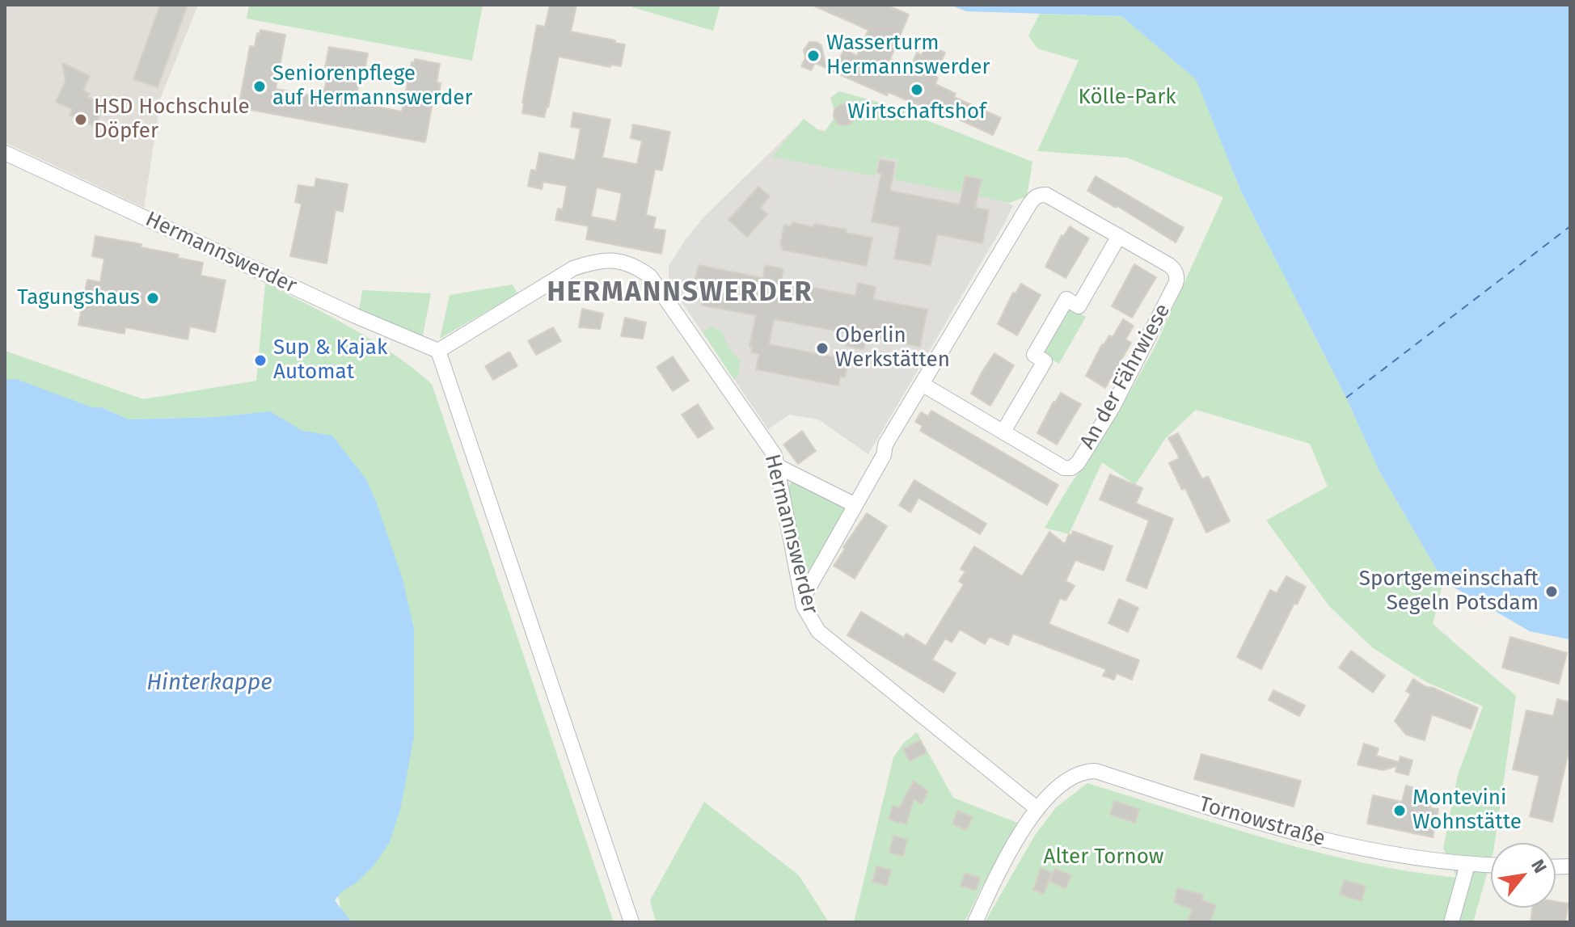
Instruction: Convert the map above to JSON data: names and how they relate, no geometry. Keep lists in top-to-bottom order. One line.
{"streets":{"street":["Hermannswerder","An der Fährwiese","Tornowstraße"]},"crossings":[["Hermannswerder","An der Fährwiese"],["Hermannswerder","Tornowstraße"]],"districts":["HERMANNSWERDER"],"water":["Hinterkappe"],"parks":["Kölle-Park","Alter Tornow"],"places":["Wasserturm Hermannswerder","Seniorenpflege auf Hermannswerder","Wirtschaftshof","HSD Hochschule Döpfer","Tagungshaus","Oberlin Werkstätten","Sup & Kajak Automat","Sportgemeinschaft Segeln Potsdam","Montevini Wohnstätte"],"north":"top right"}
